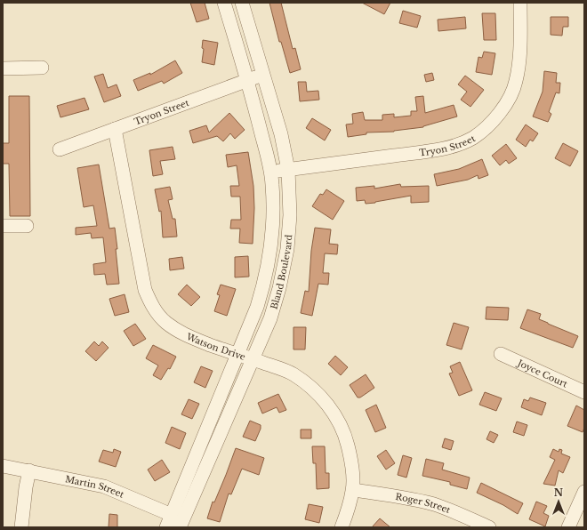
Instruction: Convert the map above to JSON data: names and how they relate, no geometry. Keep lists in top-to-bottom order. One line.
{"streets":{"street":["Tryon Street","Bland Boulevard","Watson Drive","Joyce Court","Martin Street","Roger Street"]},"crossings":[["Tryon Street","Bland Boulevard"],["Tryon Street","Watson Drive"],["Bland Boulevard","Watson Drive"],["Bland Boulevard","Martin Street"],["Watson Drive","Roger Street"]],"north":"top"}
